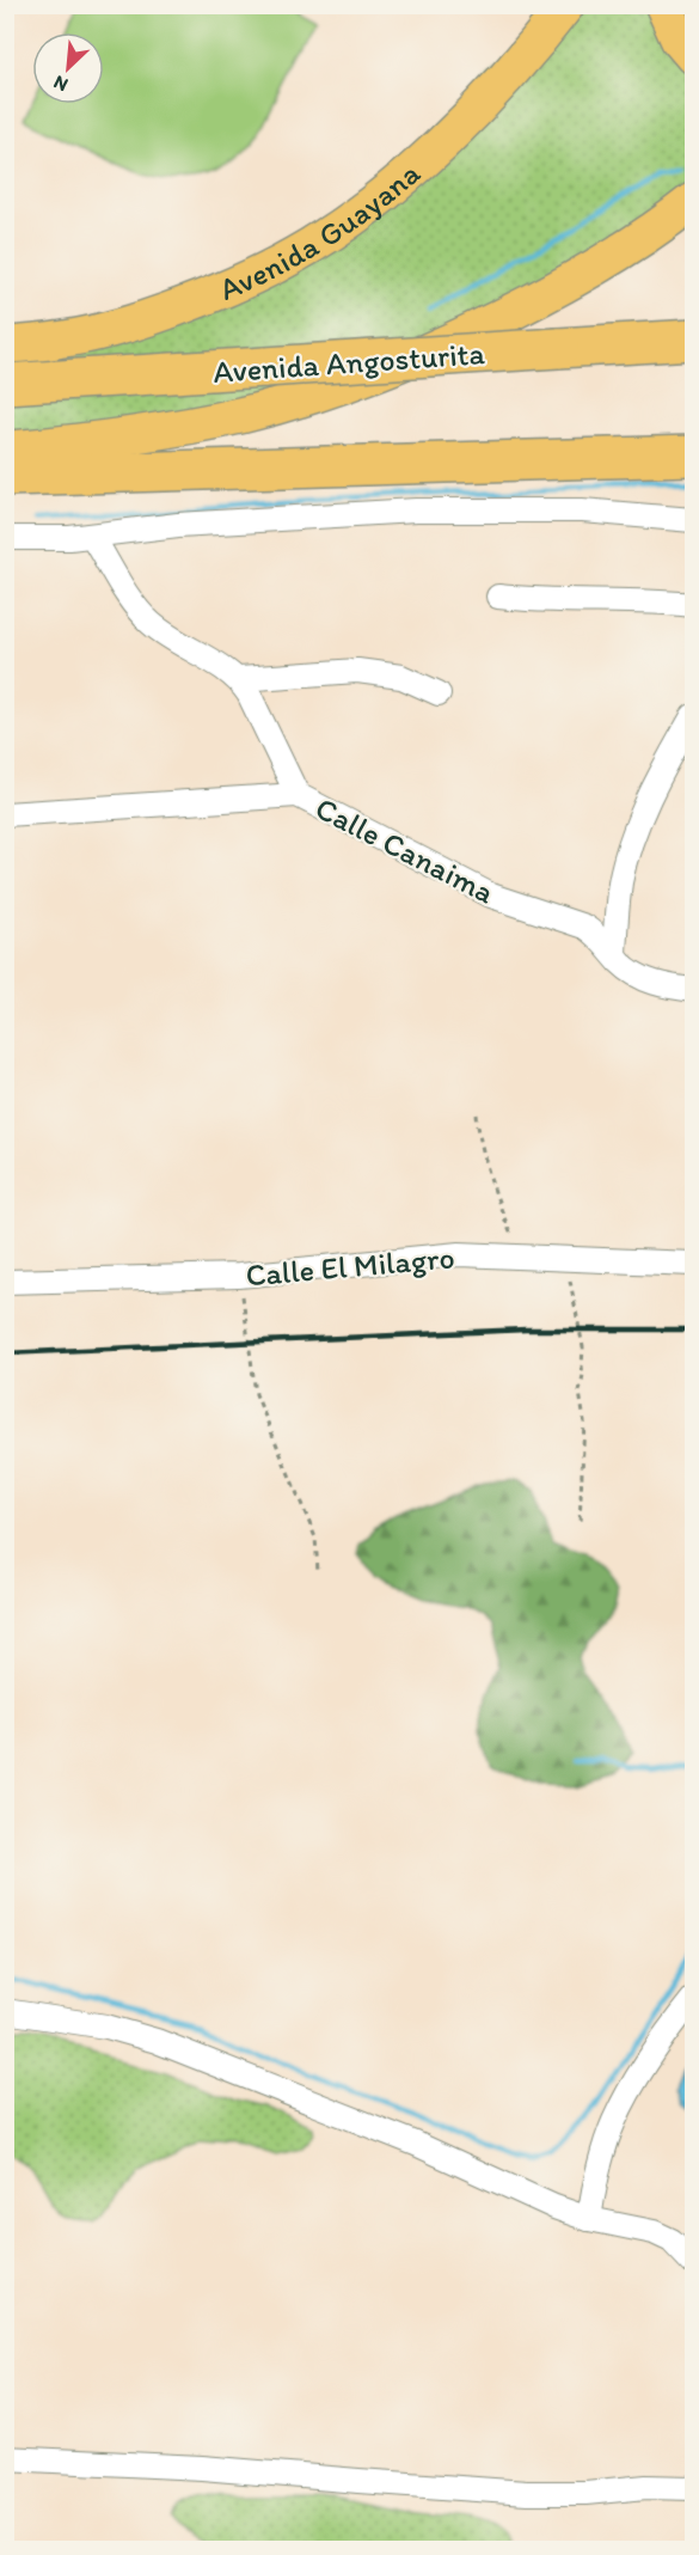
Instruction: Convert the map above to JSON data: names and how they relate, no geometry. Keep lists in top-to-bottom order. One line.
{"streets":{"highway":["Avenida Angosturita"],"main road":["Avenida Guayana"],"street":["Calle Canaima","Calle El Milagro"]},"north":"bottom left"}
